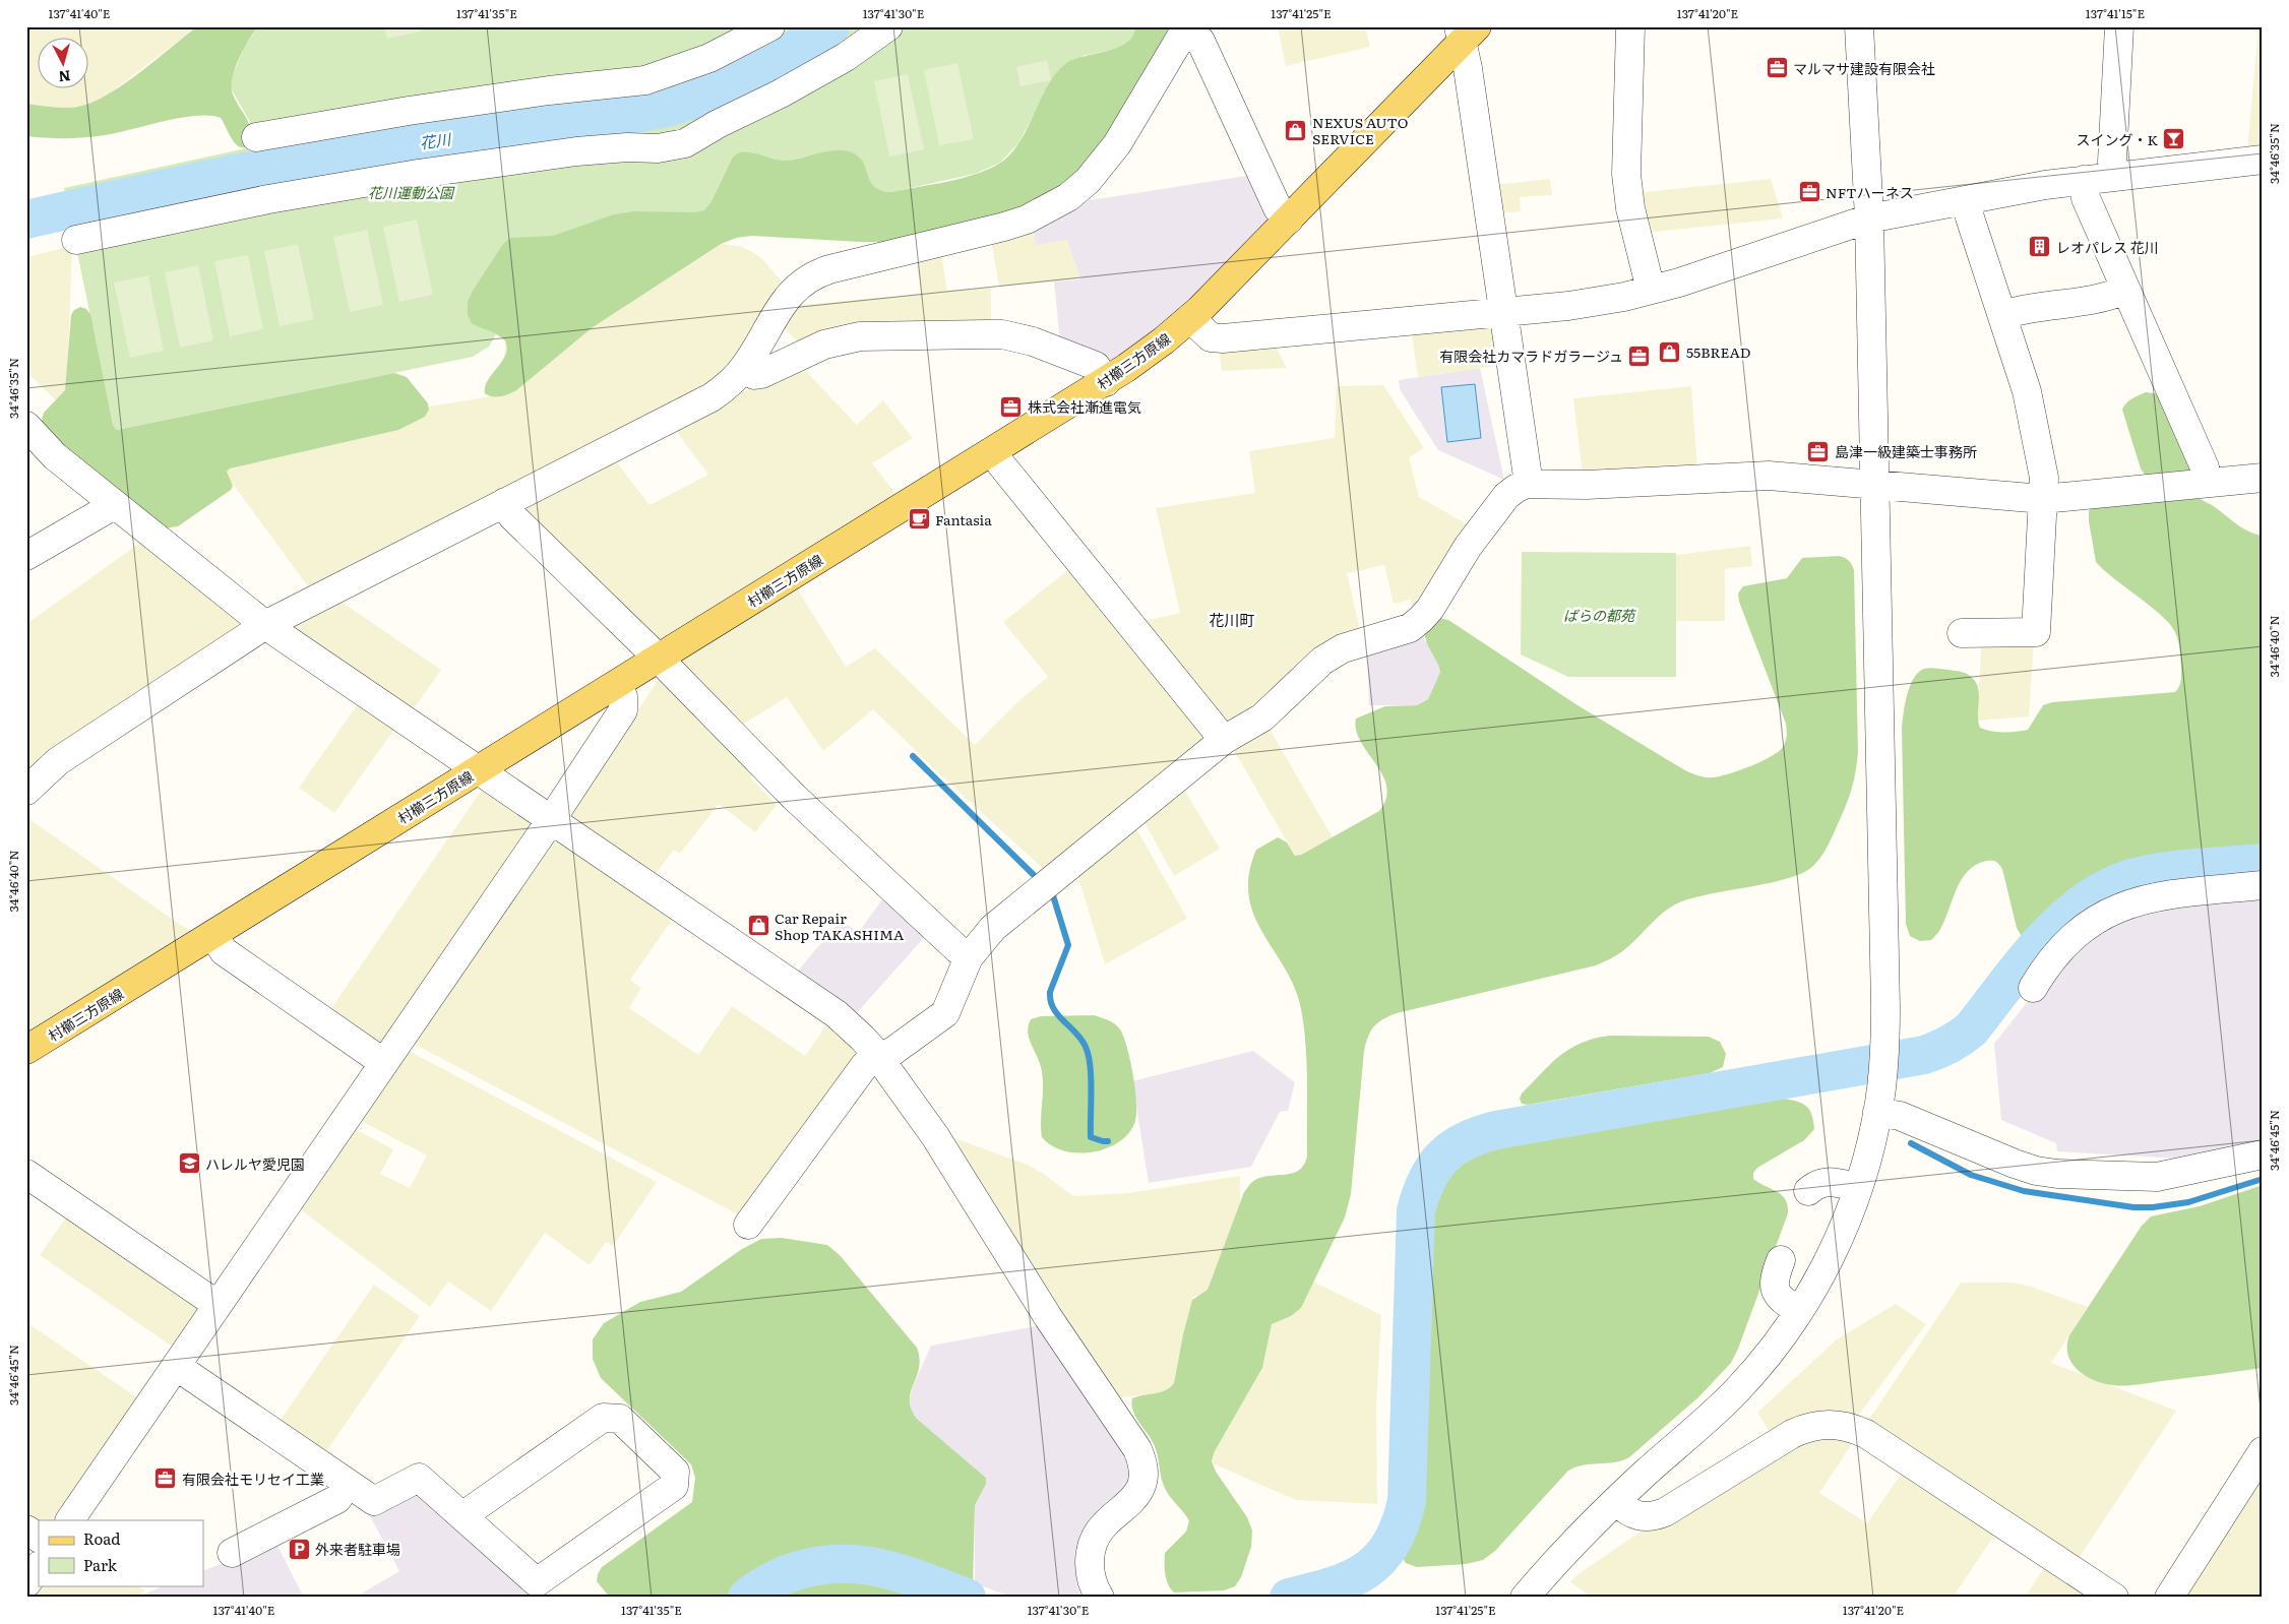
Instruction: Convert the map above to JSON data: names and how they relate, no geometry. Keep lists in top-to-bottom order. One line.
{"streets":{"main road":["村櫛三方原線"]},"districts":["花川町"],"water":["花川"],"parks":["花川運動公園","ばらの都苑"],"places":{"office":["マルマサ建設有限会社","NFTハーネス","有限会社カマラドガラージュ","株式会社漸進電気","島津一級建築士事務所","有限会社モリセイ工業"],"shop":["NEXUS AUTO SERVICE","55BREAD","Car Repair Shop TAKASHIMA"],"bar":["スイング・K"],"building":["レオパレス 花川"],"cafe":["Fantasia"],"school or university":["ハレルヤ愛児園"],"parking":["外来者駐車場"]},"legend":["Road","Park"],"north":"bottom","coordinates":["137°41'40\"E","137°41'35\"E","137°41'30\"E","137°41'25\"E","137°41'20\"E","137°41'15\"E","34°46'35\"N","34°46'40\"N","34°46'45\"N"]}
